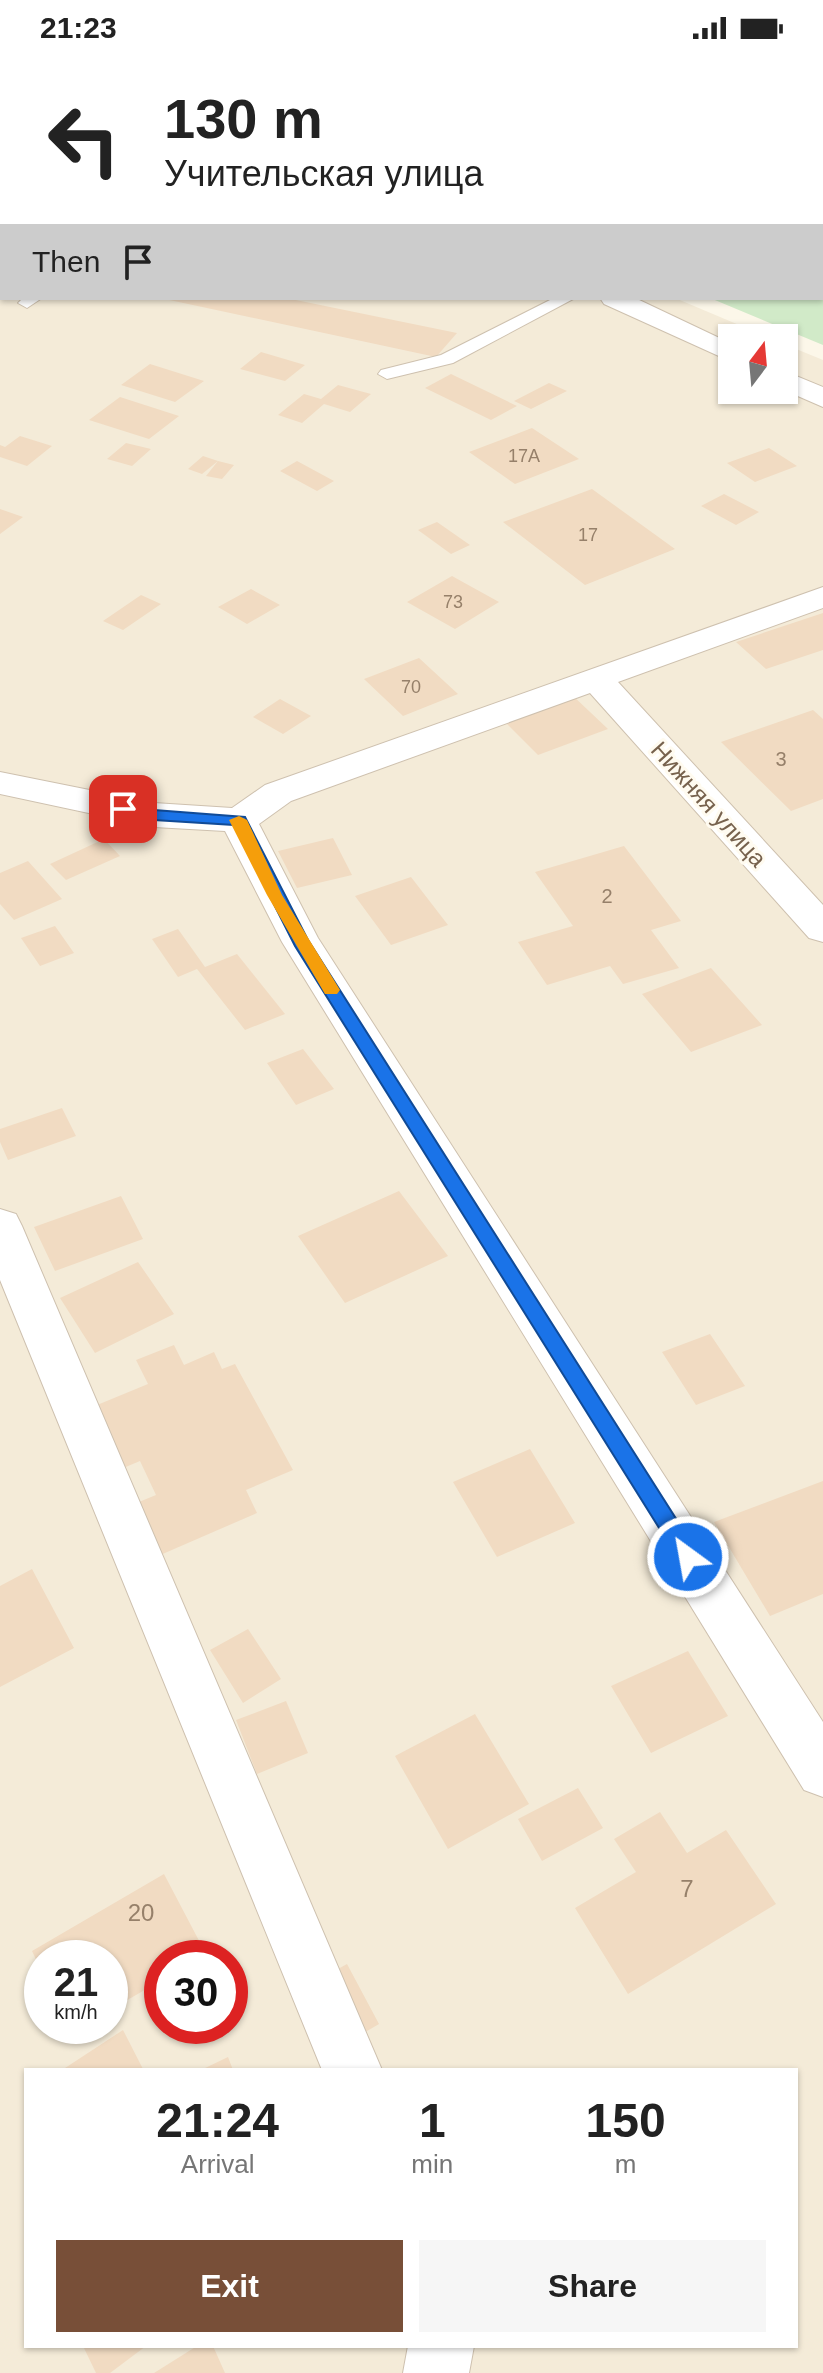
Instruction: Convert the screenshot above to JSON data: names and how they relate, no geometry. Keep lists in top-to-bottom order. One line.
{"streets":{"street":["Нижняя улица"]},"house_numbers":["17А","17","73","70","3","2","7","20"],"north":"top","page":{"status":"21:23","turn":["130 m","Учительская улица"],"then":"Then","speed":"21 km/h","limit":"30","eta":["21:24","Arrival","1","min","150","m"],"buttons":["Exit","Share"]}}
